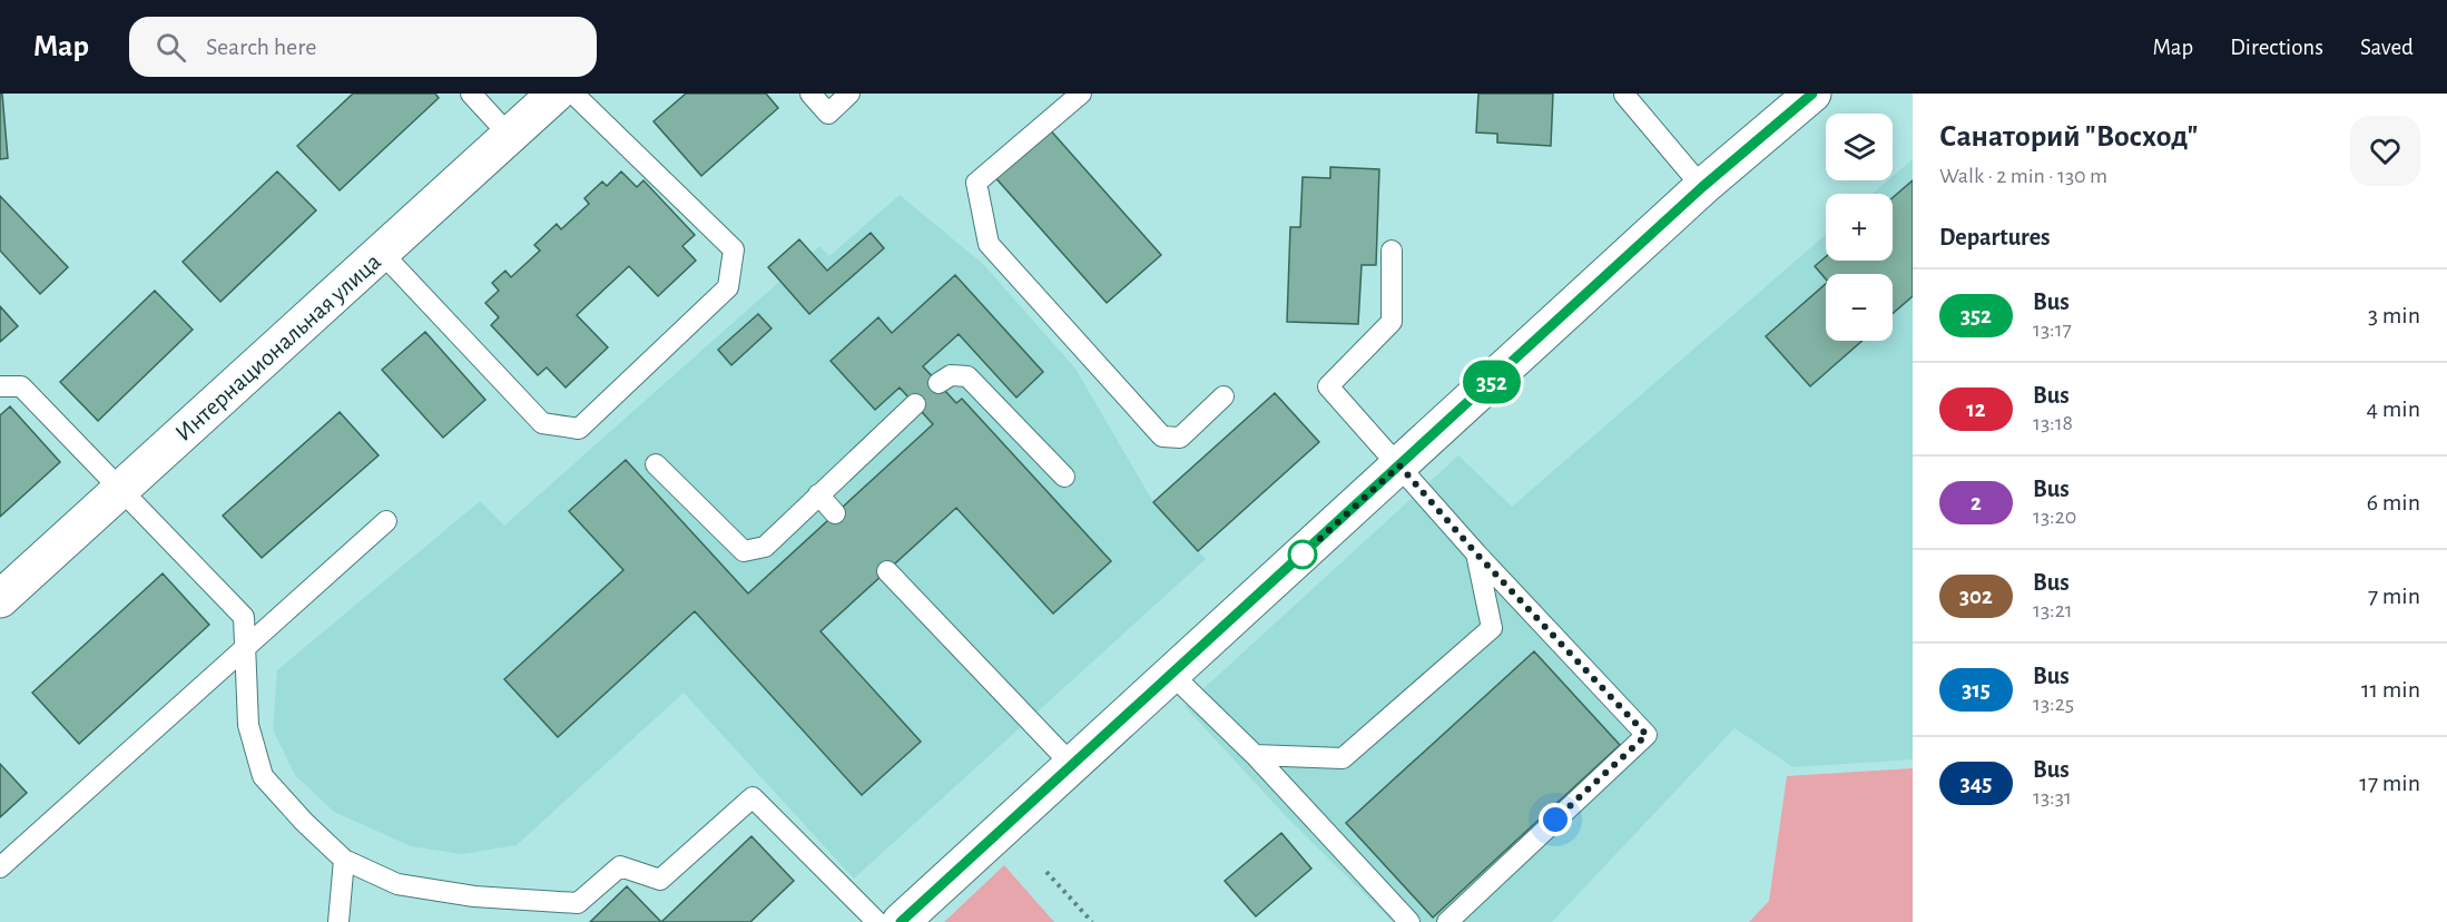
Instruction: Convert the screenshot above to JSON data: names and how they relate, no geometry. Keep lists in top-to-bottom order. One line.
{"streets":{"street":["Интернациональная улица"]},"lines":["bus line 352"],"page":{"header":"Map","search":"Search here","nav":["Map","Directions","Saved"],"on_map":"352","heading":[["Санаторий \"Восход\"","Walk · 2 min · 130 m"],"Departures"],"map_buttons":["+","−"],"list":[{"mark":"352","name":"Bus","note":"13:17","value":"3 min"},{"mark":"12","name":"Bus","note":"13:18","value":"4 min"},{"mark":"2","name":"Bus","note":"13:20","value":"6 min"},{"mark":"302","name":"Bus","note":"13:21","value":"7 min"},{"mark":"315","name":"Bus","note":"13:25","value":"11 min"},{"mark":"345","name":"Bus","note":"13:31","value":"17 min"}]}}
